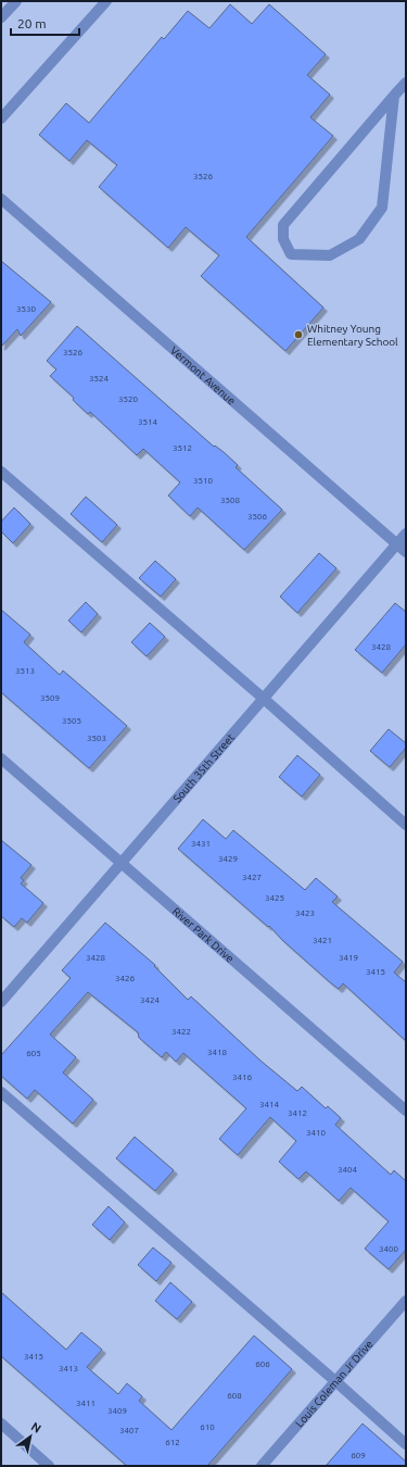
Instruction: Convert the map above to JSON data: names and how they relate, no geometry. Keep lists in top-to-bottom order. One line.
{"streets":{"street":["Vermont Avenue","South 35th Street","River Park Drive","Louis Coleman Jr Drive"]},"crossings":[["Vermont Avenue","South 35th Street"],["South 35th Street","River Park Drive"]],"places":["Whitney Young Elementary School"],"house_numbers":["3526","3530","3526","3524","3520","3514","3512","3510","3508","3506","3428","3513","3509","3505","3503","3431","3429","3427","3425","3423","3421","3428","3419","3415","3426","3424","3422","3418","605","3416","3414","3412","3410","3404","3400","3415","606","3413","608","3411","3409","610","3407","612","609"],"scale_bar":"20 m","north":"top right"}
